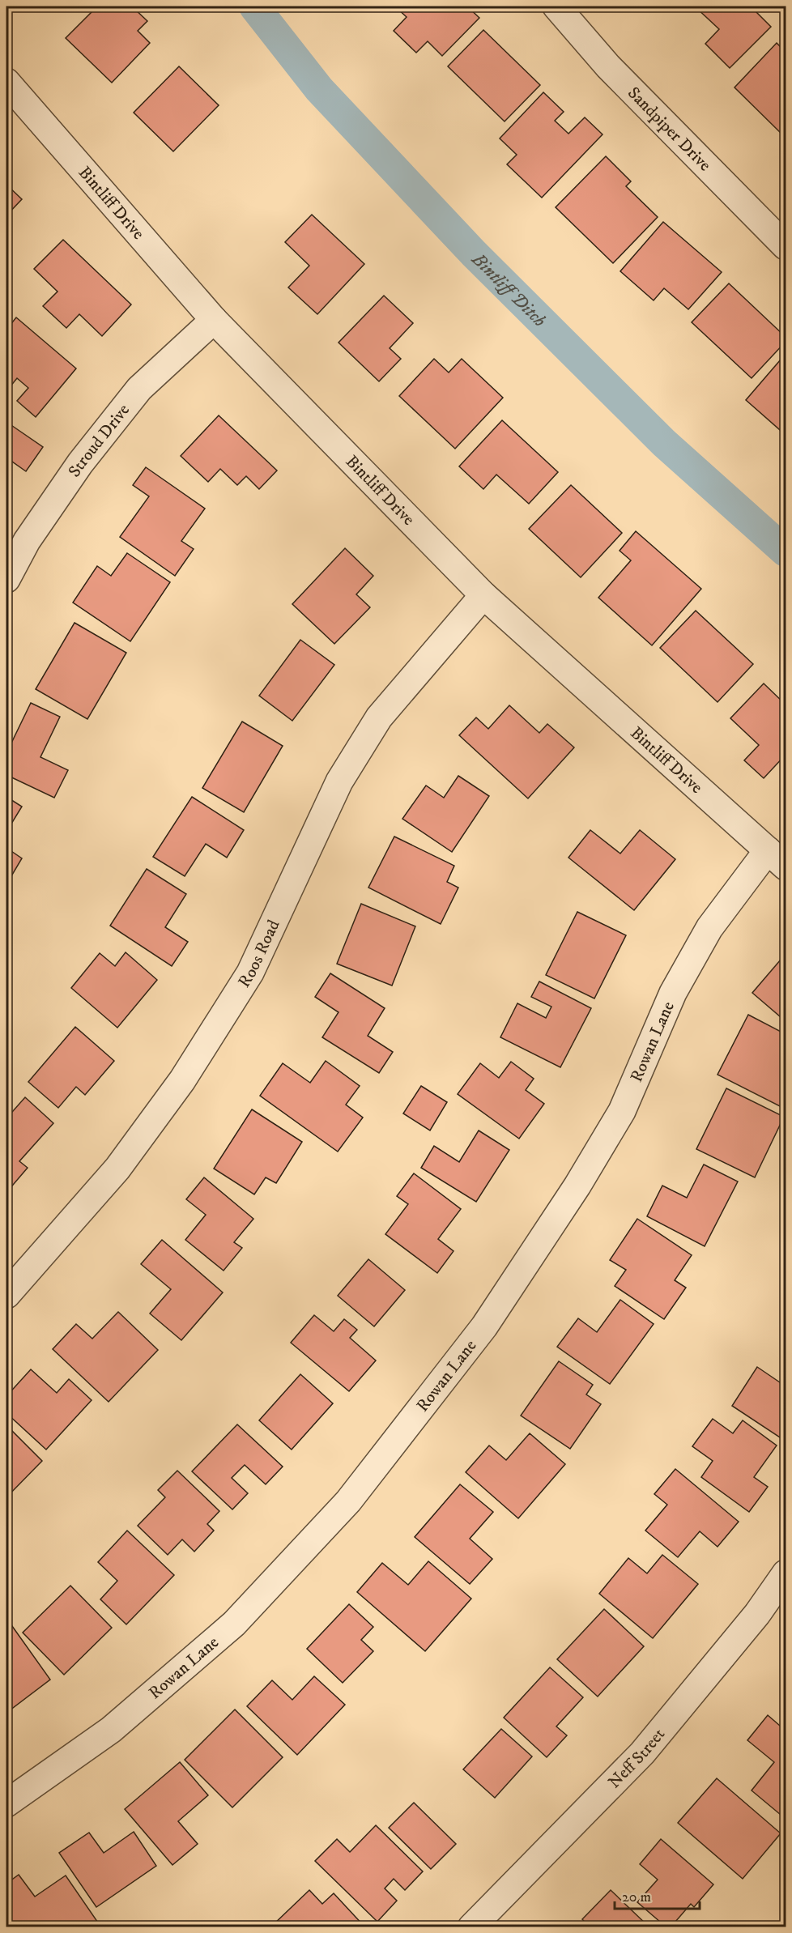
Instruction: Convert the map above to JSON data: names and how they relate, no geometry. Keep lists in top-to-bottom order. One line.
{"streets":{"street":["Sandpiper Drive","Bintliff Drive","Stroud Drive","Roos Road","Rowan Lane","Neff Street"]},"crossings":[["Bintliff Drive","Stroud Drive"],["Bintliff Drive","Roos Road"],["Bintliff Drive","Rowan Lane"]],"water":["Bintliff Ditch"],"scale_bar":"20 m"}
